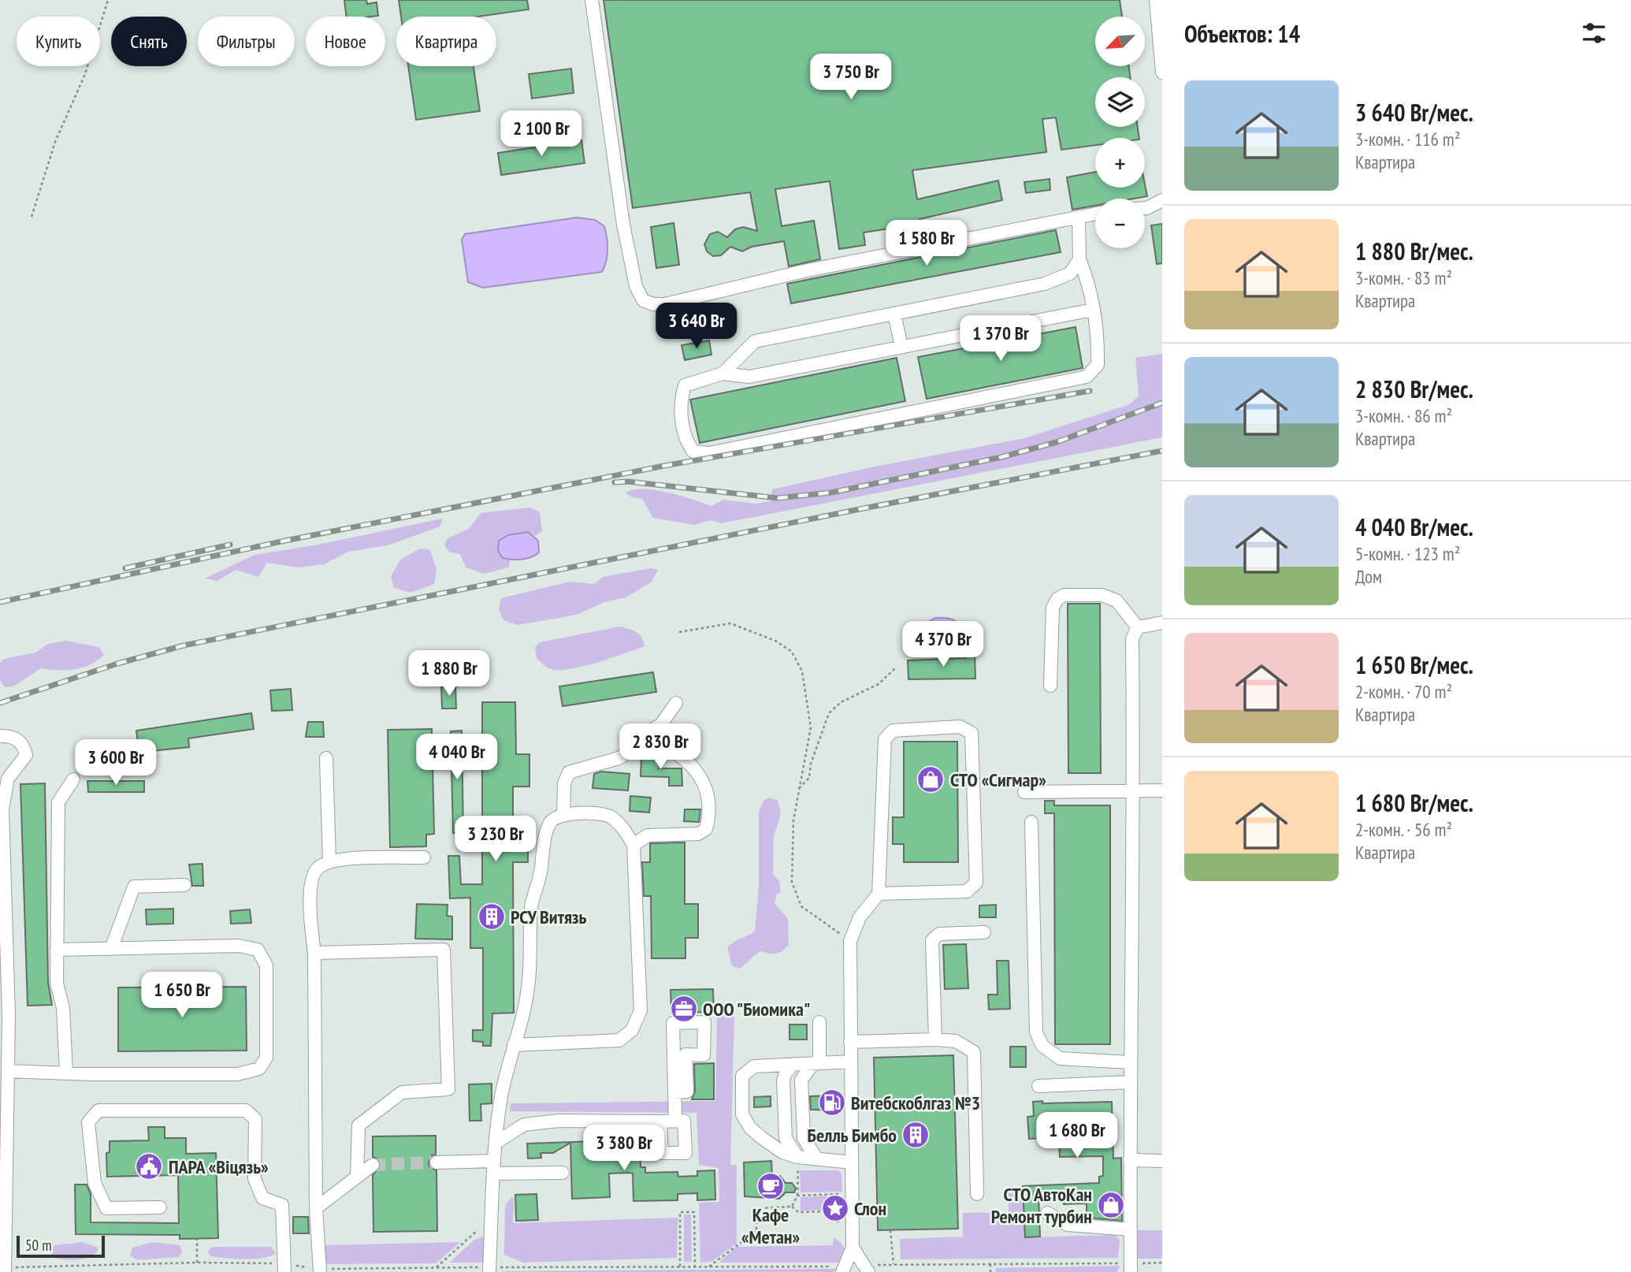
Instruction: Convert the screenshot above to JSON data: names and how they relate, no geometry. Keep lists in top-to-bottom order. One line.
{"places":{"shop":["СТО «Сигмар»","СТО АвтоКан Ремонт турбин"],"building":["РСУ Витязь","Белль Бимбо"],"office":["ООО \"Биомика\""],"fuel station":["Витебскоблгаз №3"],"public building":["ПАРА «Віцязь»"],"cafe":["Кафе «Метан»"],"place":["Слон"]},"scale_bar":"50 m","north":"bottom left","page":{"heading":"Объектов: 14","map_buttons":["+","−"],"chip":["Купить","Снять","Фильтры","Новое","Квартира"],"price":["3 750 Br","2 100 Br","1 580 Br","3 640 Br","1 370 Br","4 370 Br","1 880 Br","2 830 Br","4 040 Br","3 600 Br","3 230 Br","1 650 Br","1 680 Br","3 380 Br"],"list":[{"name":"3 640 Br/мес.","note":"3-комн. · 116 m² · Квартира"},{"name":"1 880 Br/мес.","note":"3-комн. · 83 m² · Квартира"},{"name":"2 830 Br/мес.","note":"3-комн. · 86 m² · Квартира"},{"name":"4 040 Br/мес.","note":"5-комн. · 123 m² · Дом"},{"name":"1 650 Br/мес.","note":"2-комн. · 70 m² · Квартира"},{"name":"1 680 Br/мес.","note":"2-комн. · 56 m² · Квартира"}],"scale":"50 m"}}
